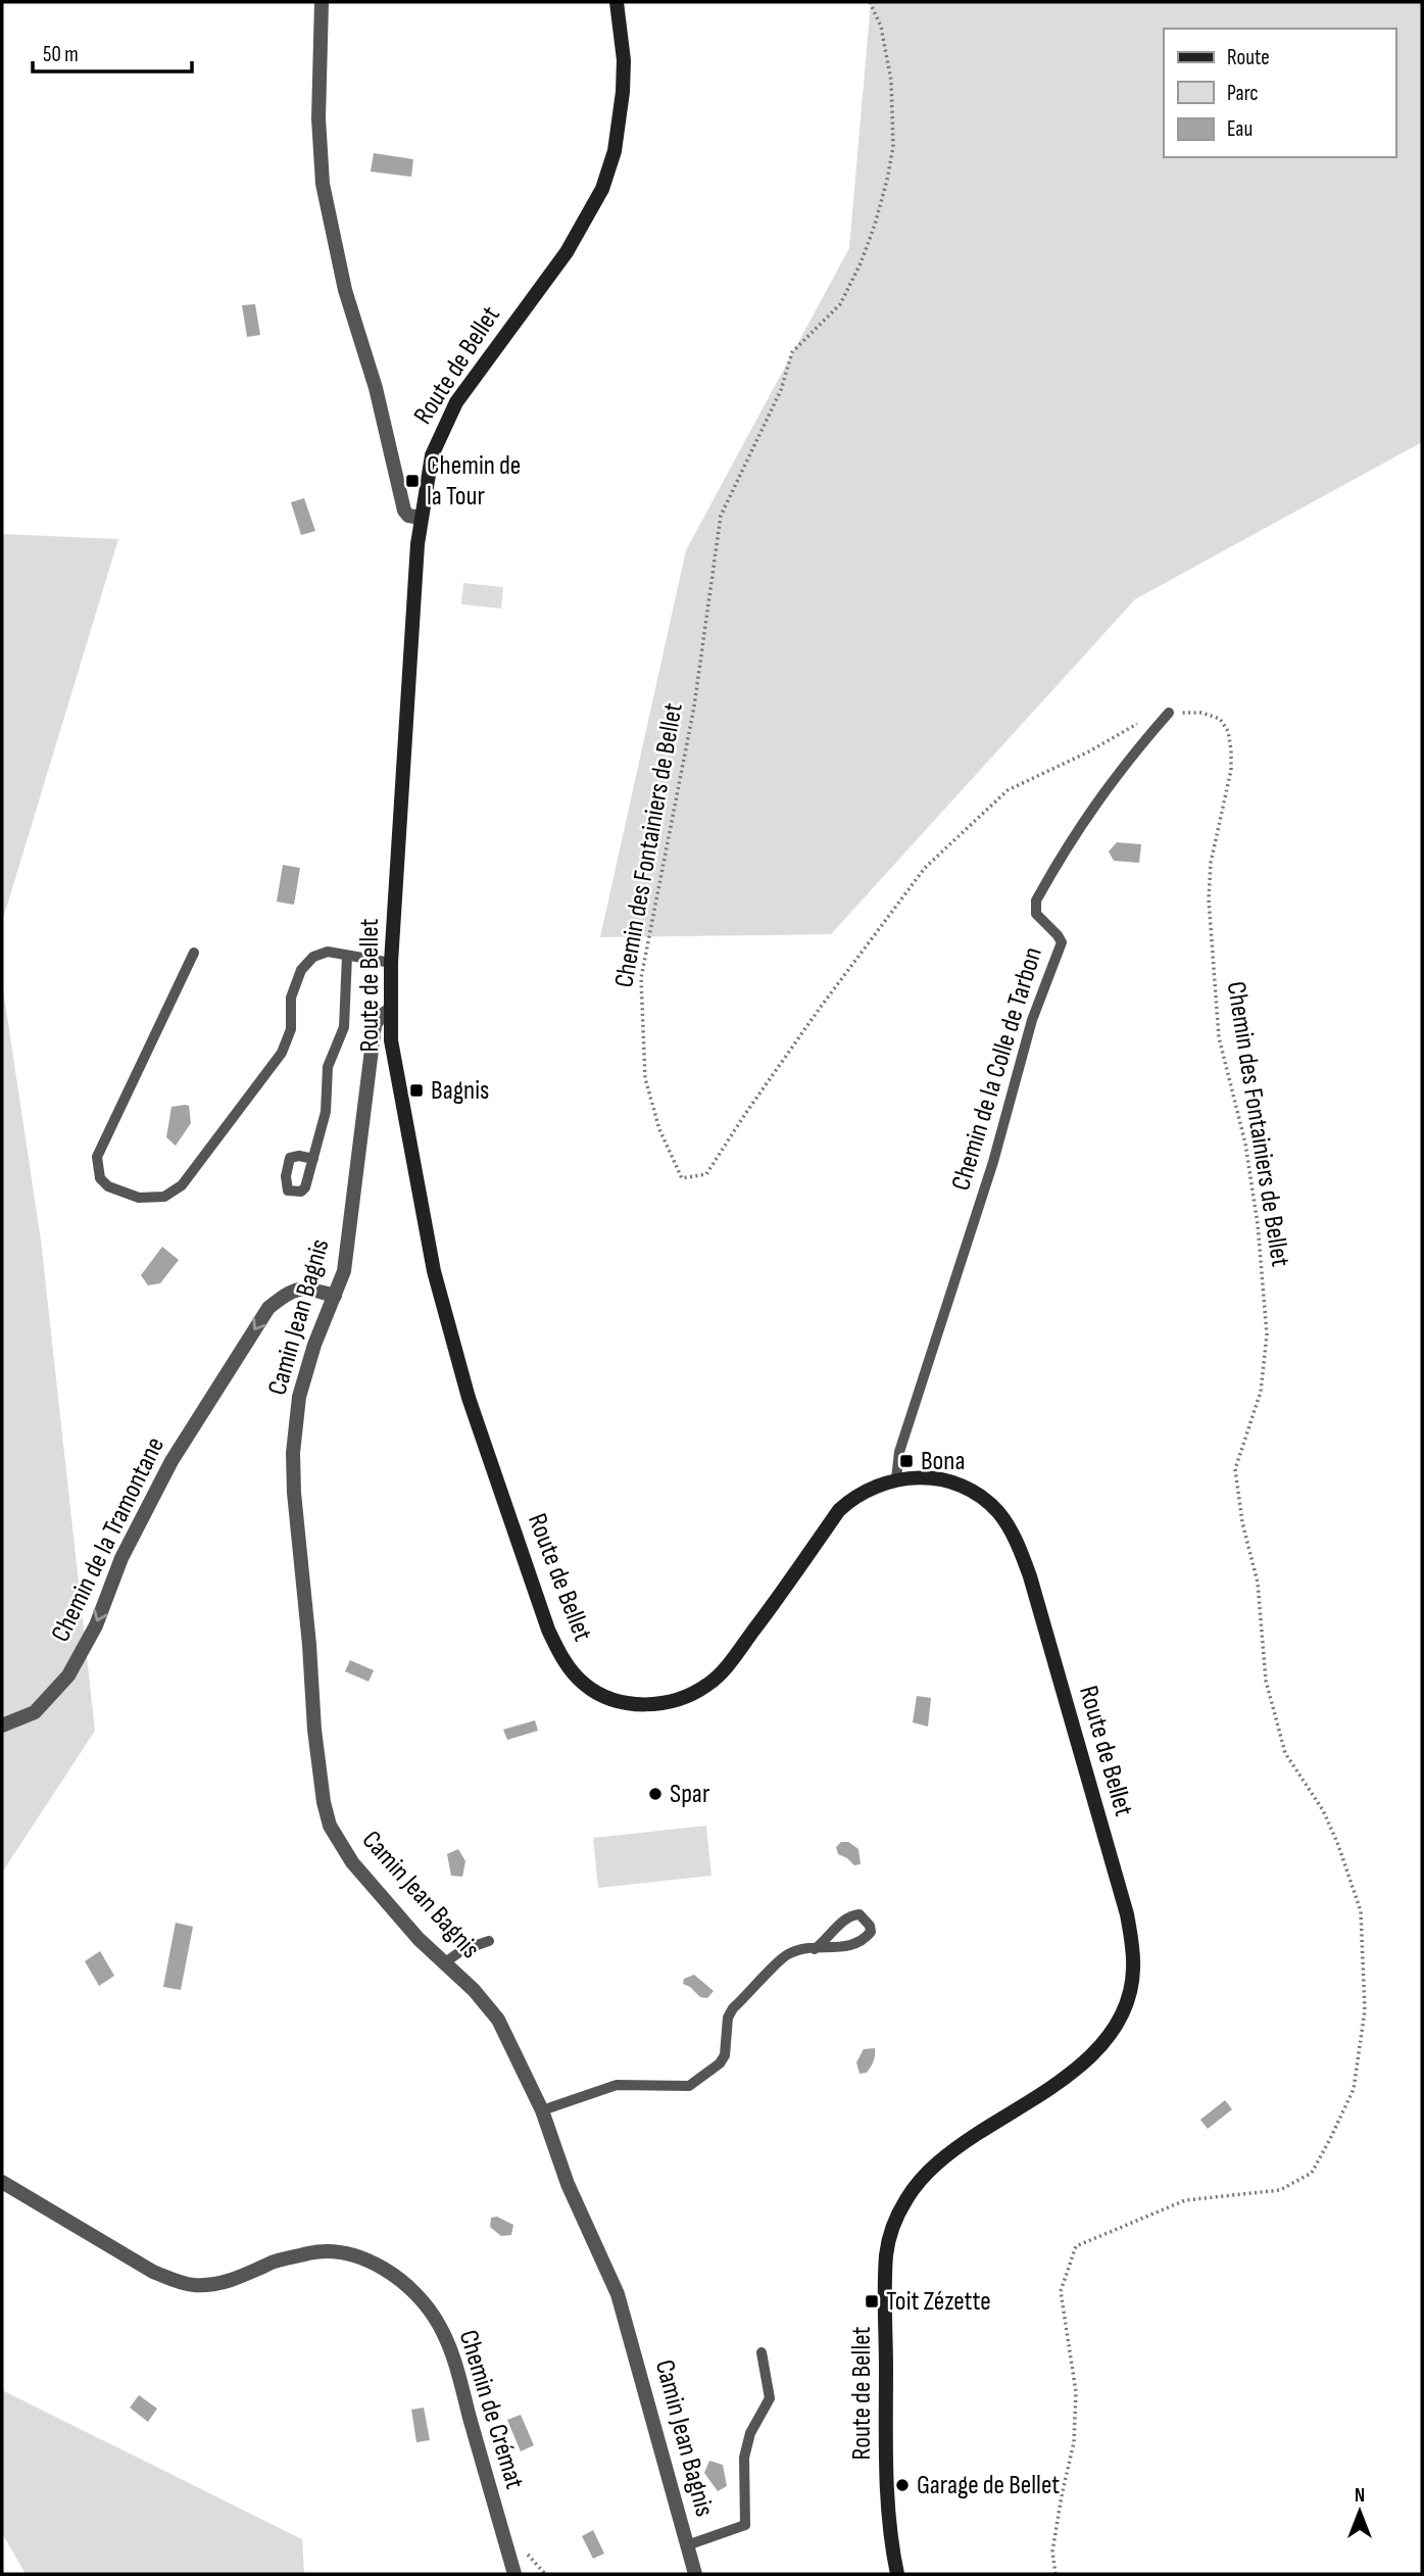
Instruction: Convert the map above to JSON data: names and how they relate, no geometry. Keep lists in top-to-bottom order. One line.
{"streets":{"main road":["Route de Bellet"],"street":["Camin Jean Bagnis","Chemin de la Tramontane","Chemin de Crémat"],"lane":["Chemin de la Colle de Tarbon"],"path":["Chemin des Fontainiers de Bellet"]},"crossings":[["Route de Bellet","Chemin de la Colle de Tarbon"],["Route de Bellet","Camin Jean Bagnis"],["Chemin des Fontainiers de Bellet","Chemin de la Colle de Tarbon"],["Camin Jean Bagnis","Chemin de la Tramontane"]],"one_way":["Chemin de la Tramontane"],"places":{"transit":["Chemin de la Tour","Bagnis","Bona","Toit Zézette"],"other":["Spar","Garage de Bellet"]},"legend":["Route","Parc","Eau"],"scale_bar":"50 m","north":"top"}
